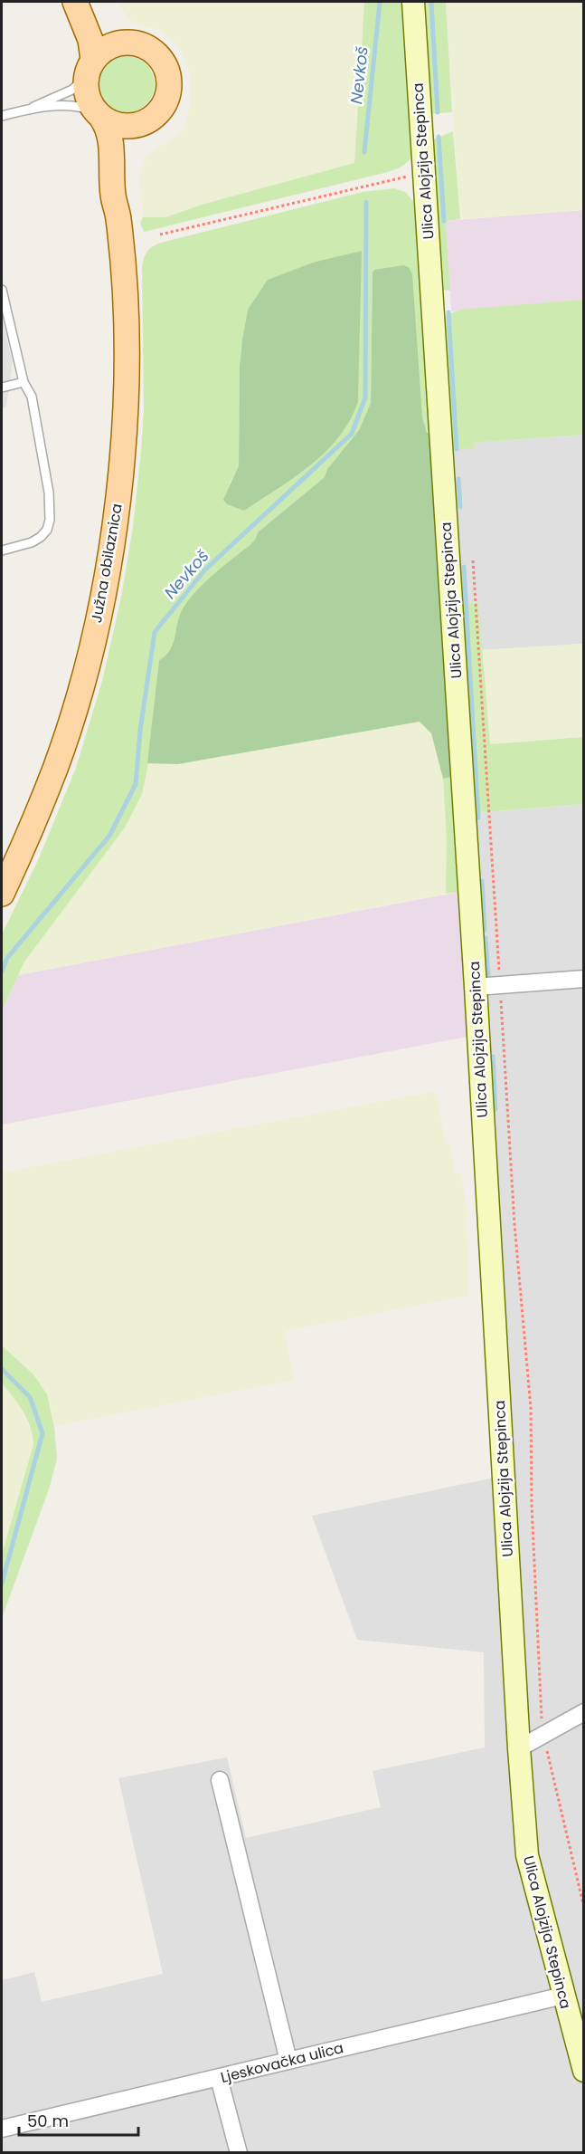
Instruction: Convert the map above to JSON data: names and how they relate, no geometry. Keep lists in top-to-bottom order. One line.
{"streets":{"main road":["Ulica Alojzija Stepinca","Južna obilaznica"],"street":["Ljeskovačka ulica"]},"crossings":[["Ulica Alojzija Stepinca","Ljeskovačka ulica"]],"water":["Nevkoš"],"scale_bar":"50 m"}
